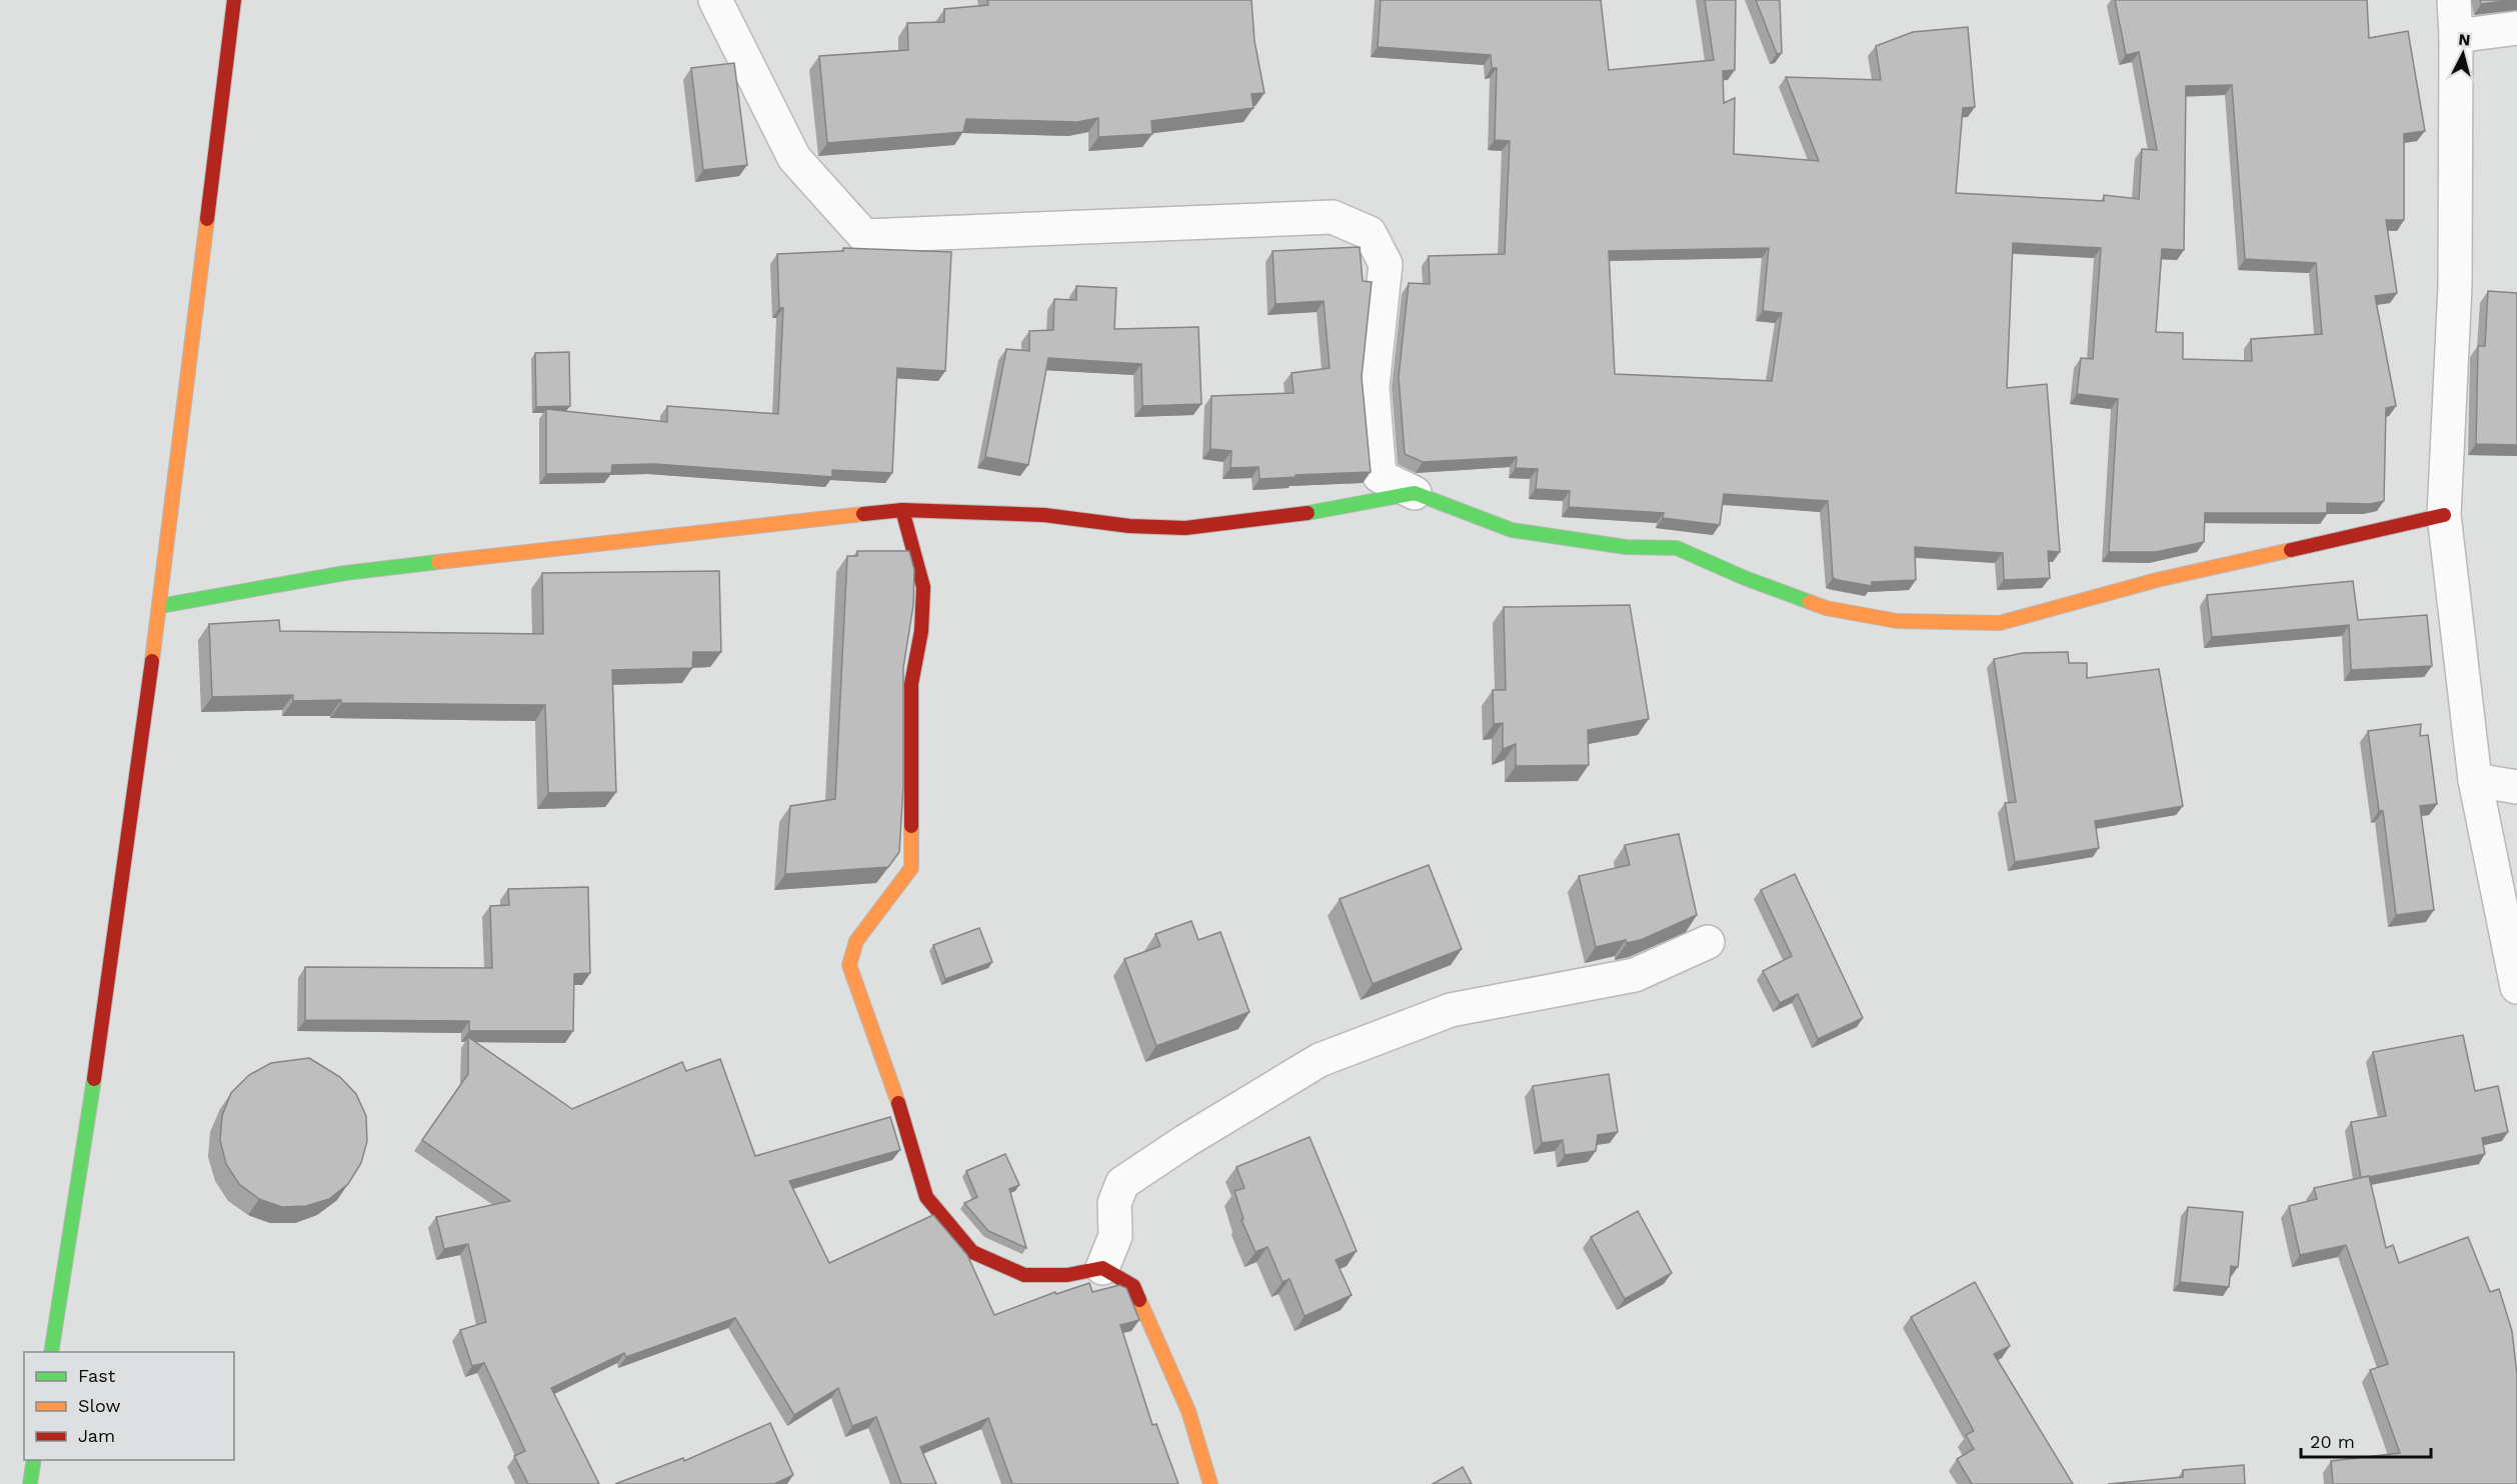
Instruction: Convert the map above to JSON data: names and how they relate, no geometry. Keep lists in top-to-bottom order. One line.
{"legend":["Fast","Slow","Jam"],"scale_bar":"20 m","north":"top"}
